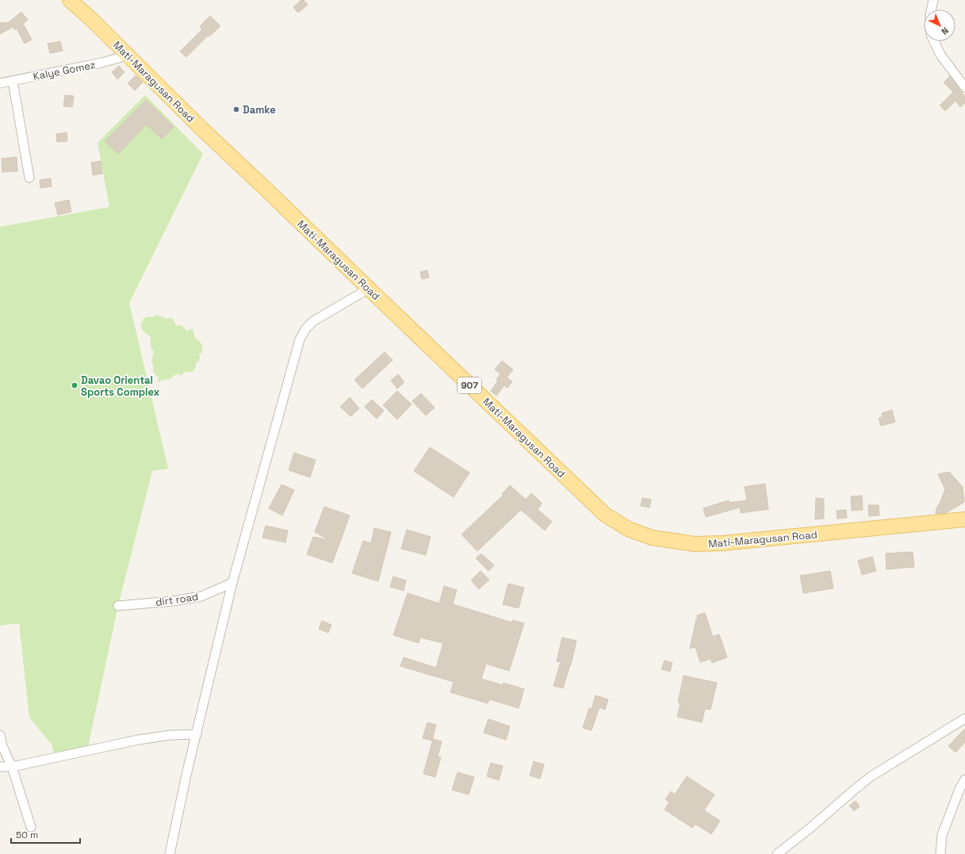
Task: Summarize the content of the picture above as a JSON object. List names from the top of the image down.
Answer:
{
  "streets": {
    "main road": ["Mati-Maragusan Road", "907"],
    "street": ["Kalye Gomez", "dirt road"]
  },
  "crossings": [
    ["Kalye Gomez", "Mati-Maragusan Road"]
  ],
  "places": ["Damke", "Davao Oriental Sports Complex"],
  "scale_bar": "50 m",
  "north": "bottom right"
}
